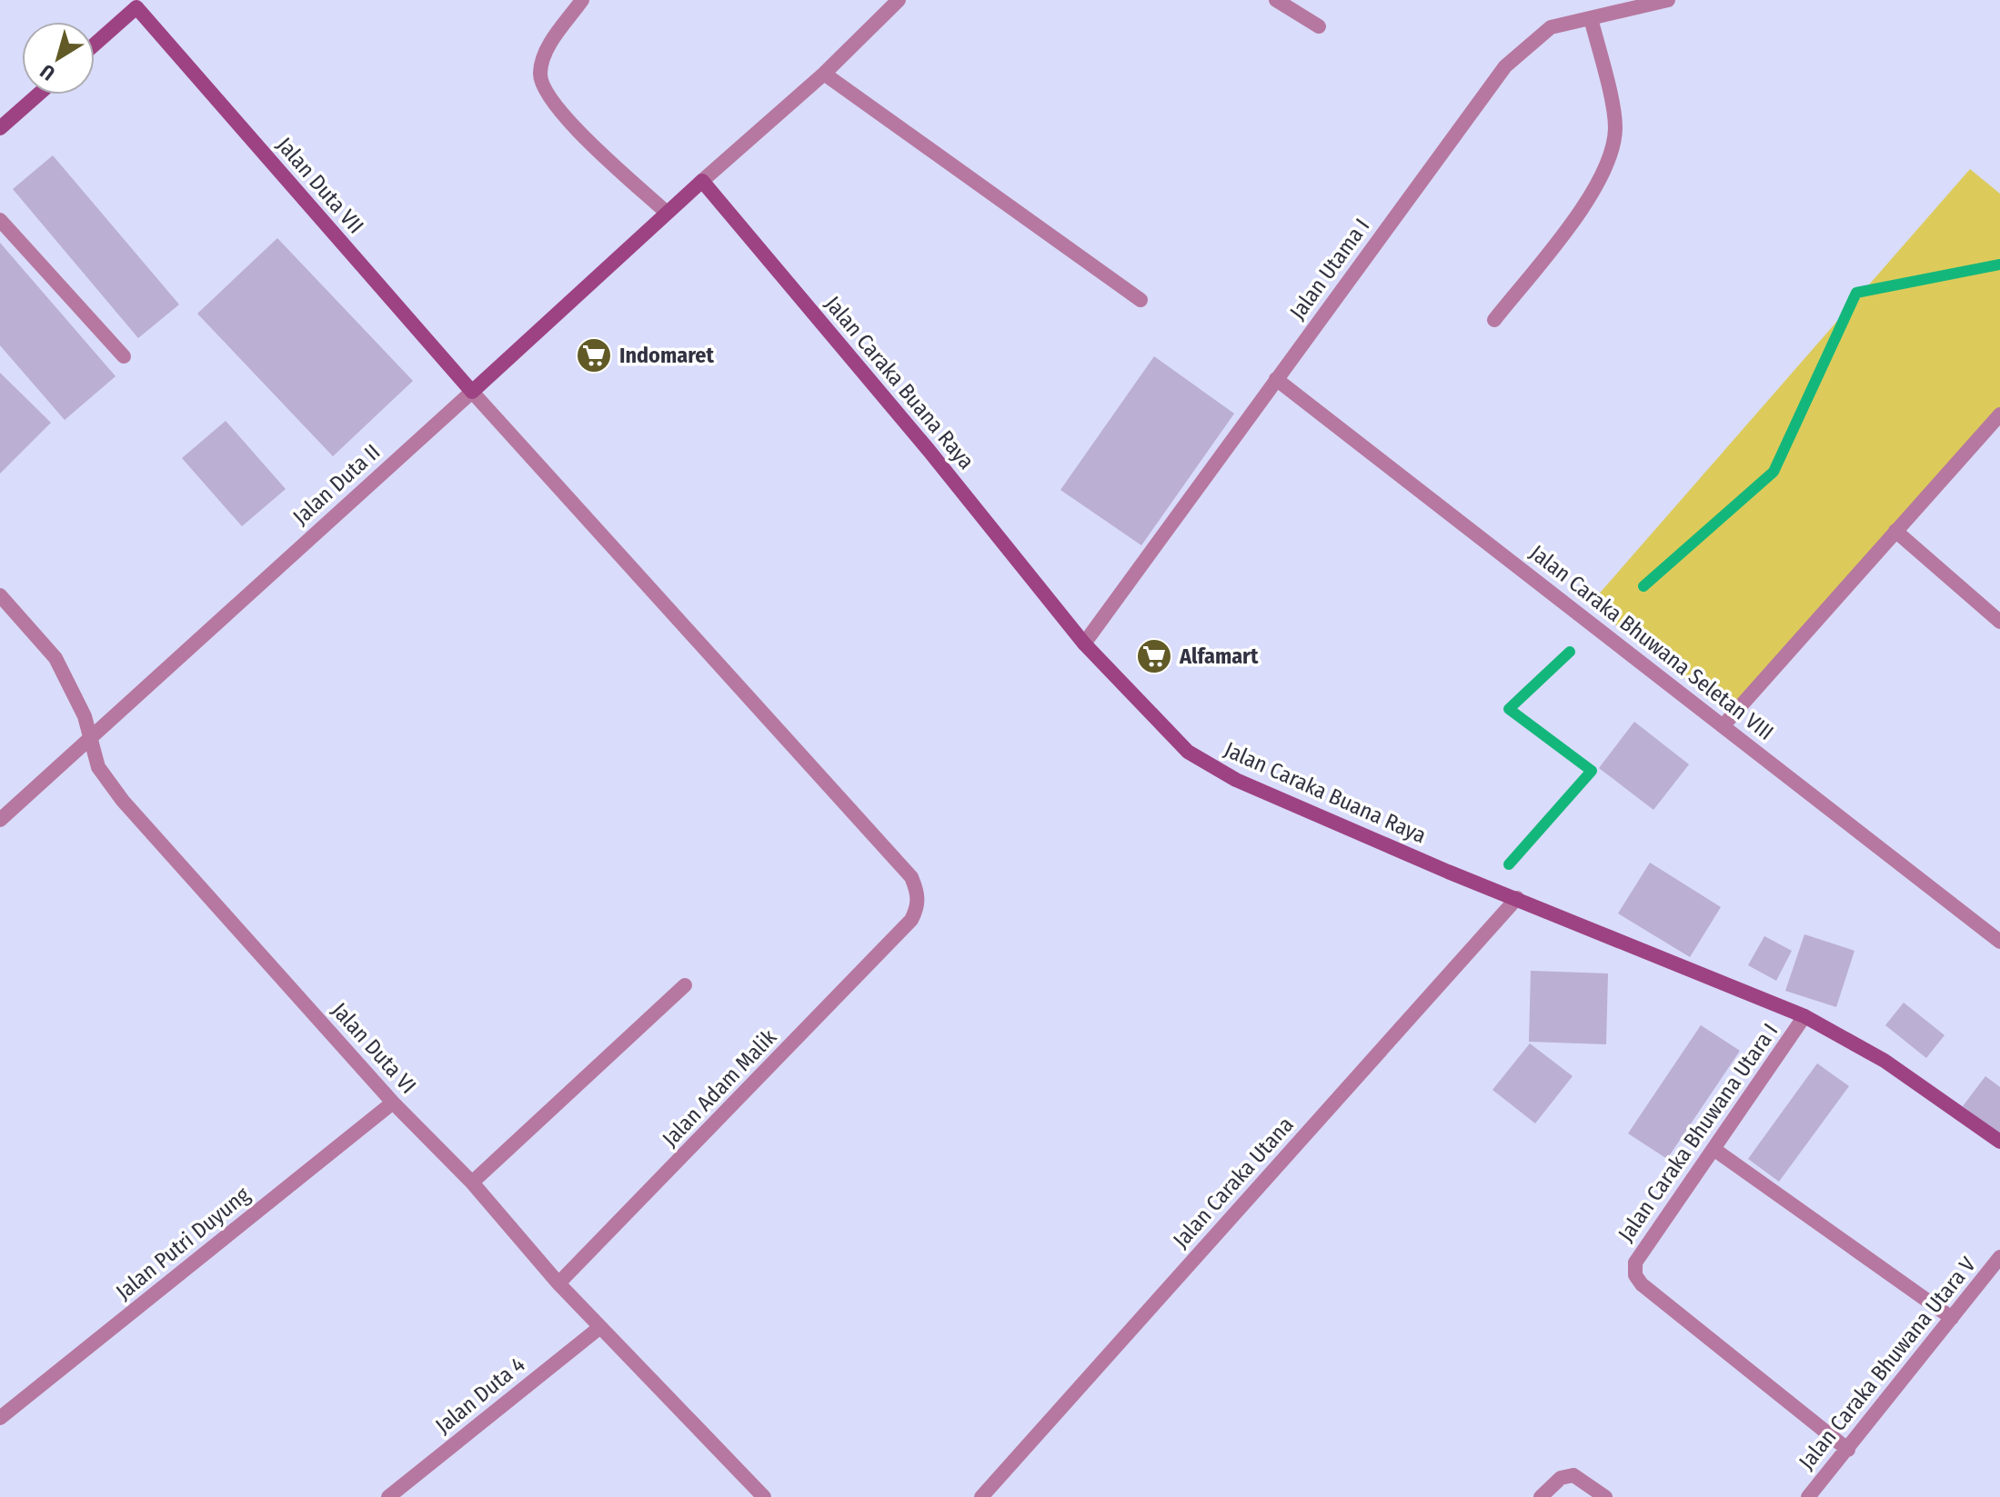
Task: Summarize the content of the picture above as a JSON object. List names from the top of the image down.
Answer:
{
  "streets": {
    "street": [
      "Jalan Duta VII",
      "Jalan Utama I",
      "Jalan Caraka Buana Raya",
      "Jalan Duta II",
      "Jalan Caraka Bhuwana Seletan VIII",
      "Jalan Duta VI",
      "Jalan Adam Malik",
      "Jalan Caraka Bhuwana Utara I",
      "Jalan Caraka Utana",
      "Jalan Putri Duyung",
      "Jalan Caraka Bhuwana Utara V",
      "Jalan Duta 4"
    ]
  },
  "crossings": [
    ["Jalan Duta VII", "Jalan Duta II"],
    ["Jalan Duta VII", "Jalan Adam Malik"],
    ["Jalan Utama I", "Jalan Caraka Buana Raya"],
    ["Jalan Utama I", "Jalan Caraka Bhuwana Seletan VIII"],
    ["Jalan Caraka Buana Raya", "Jalan Duta II"],
    ["Jalan Caraka Buana Raya", "Jalan Caraka Bhuwana Utara I"],
    ["Jalan Caraka Buana Raya", "Jalan Caraka Utana"],
    ["Jalan Duta II", "Jalan Duta VI"],
    ["Jalan Duta II", "Jalan Adam Malik"],
    ["Jalan Duta VI", "Jalan Adam Malik"],
    ["Jalan Duta VI", "Jalan Putri Duyung"],
    ["Jalan Duta VI", "Jalan Duta 4"],
    ["Jalan Caraka Bhuwana Utara I", "Jalan Caraka Bhuwana Utara V"]
  ],
  "places": {
    "supermarket": ["Indomaret", "Alfamart"]
  },
  "north": "bottom left"
}
